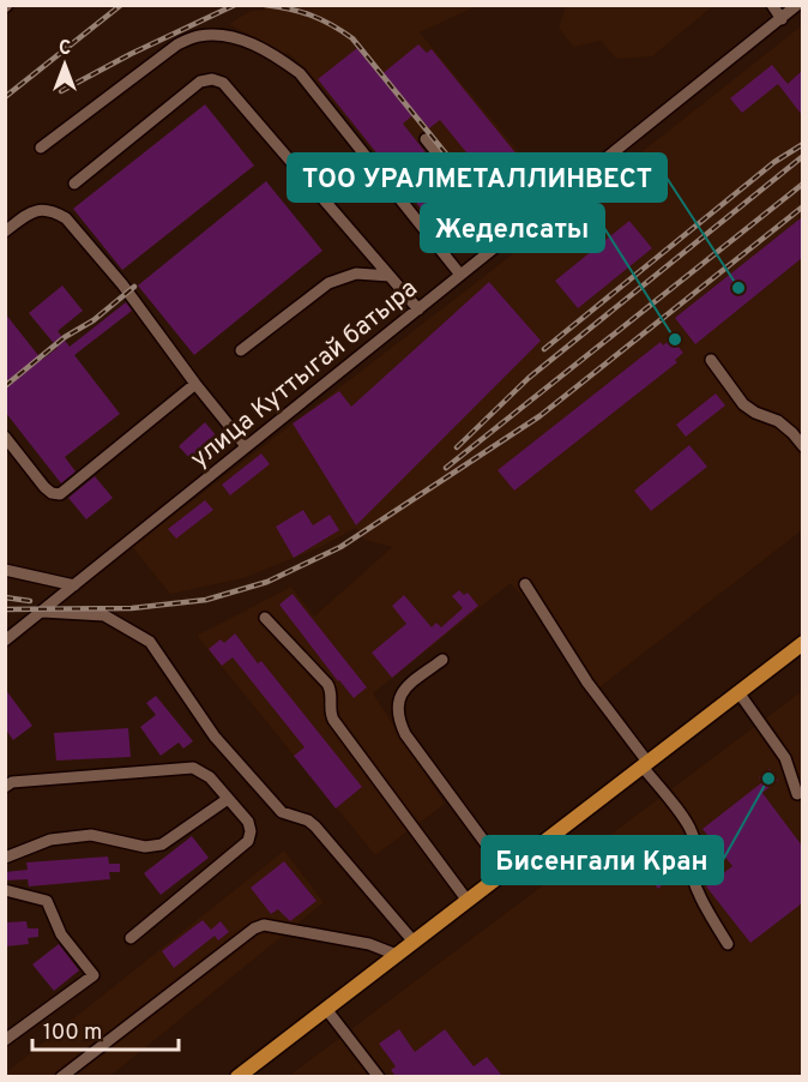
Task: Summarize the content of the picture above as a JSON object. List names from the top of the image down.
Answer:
{
  "streets": {
    "street": ["улица Куттыгай батыра"]
  },
  "places": ["ТОО УРАЛМЕТАЛЛИНВЕСТ", "Жеделсаты", "Бисенгали Кран"],
  "scale_bar": "100 m",
  "north": "top"
}
